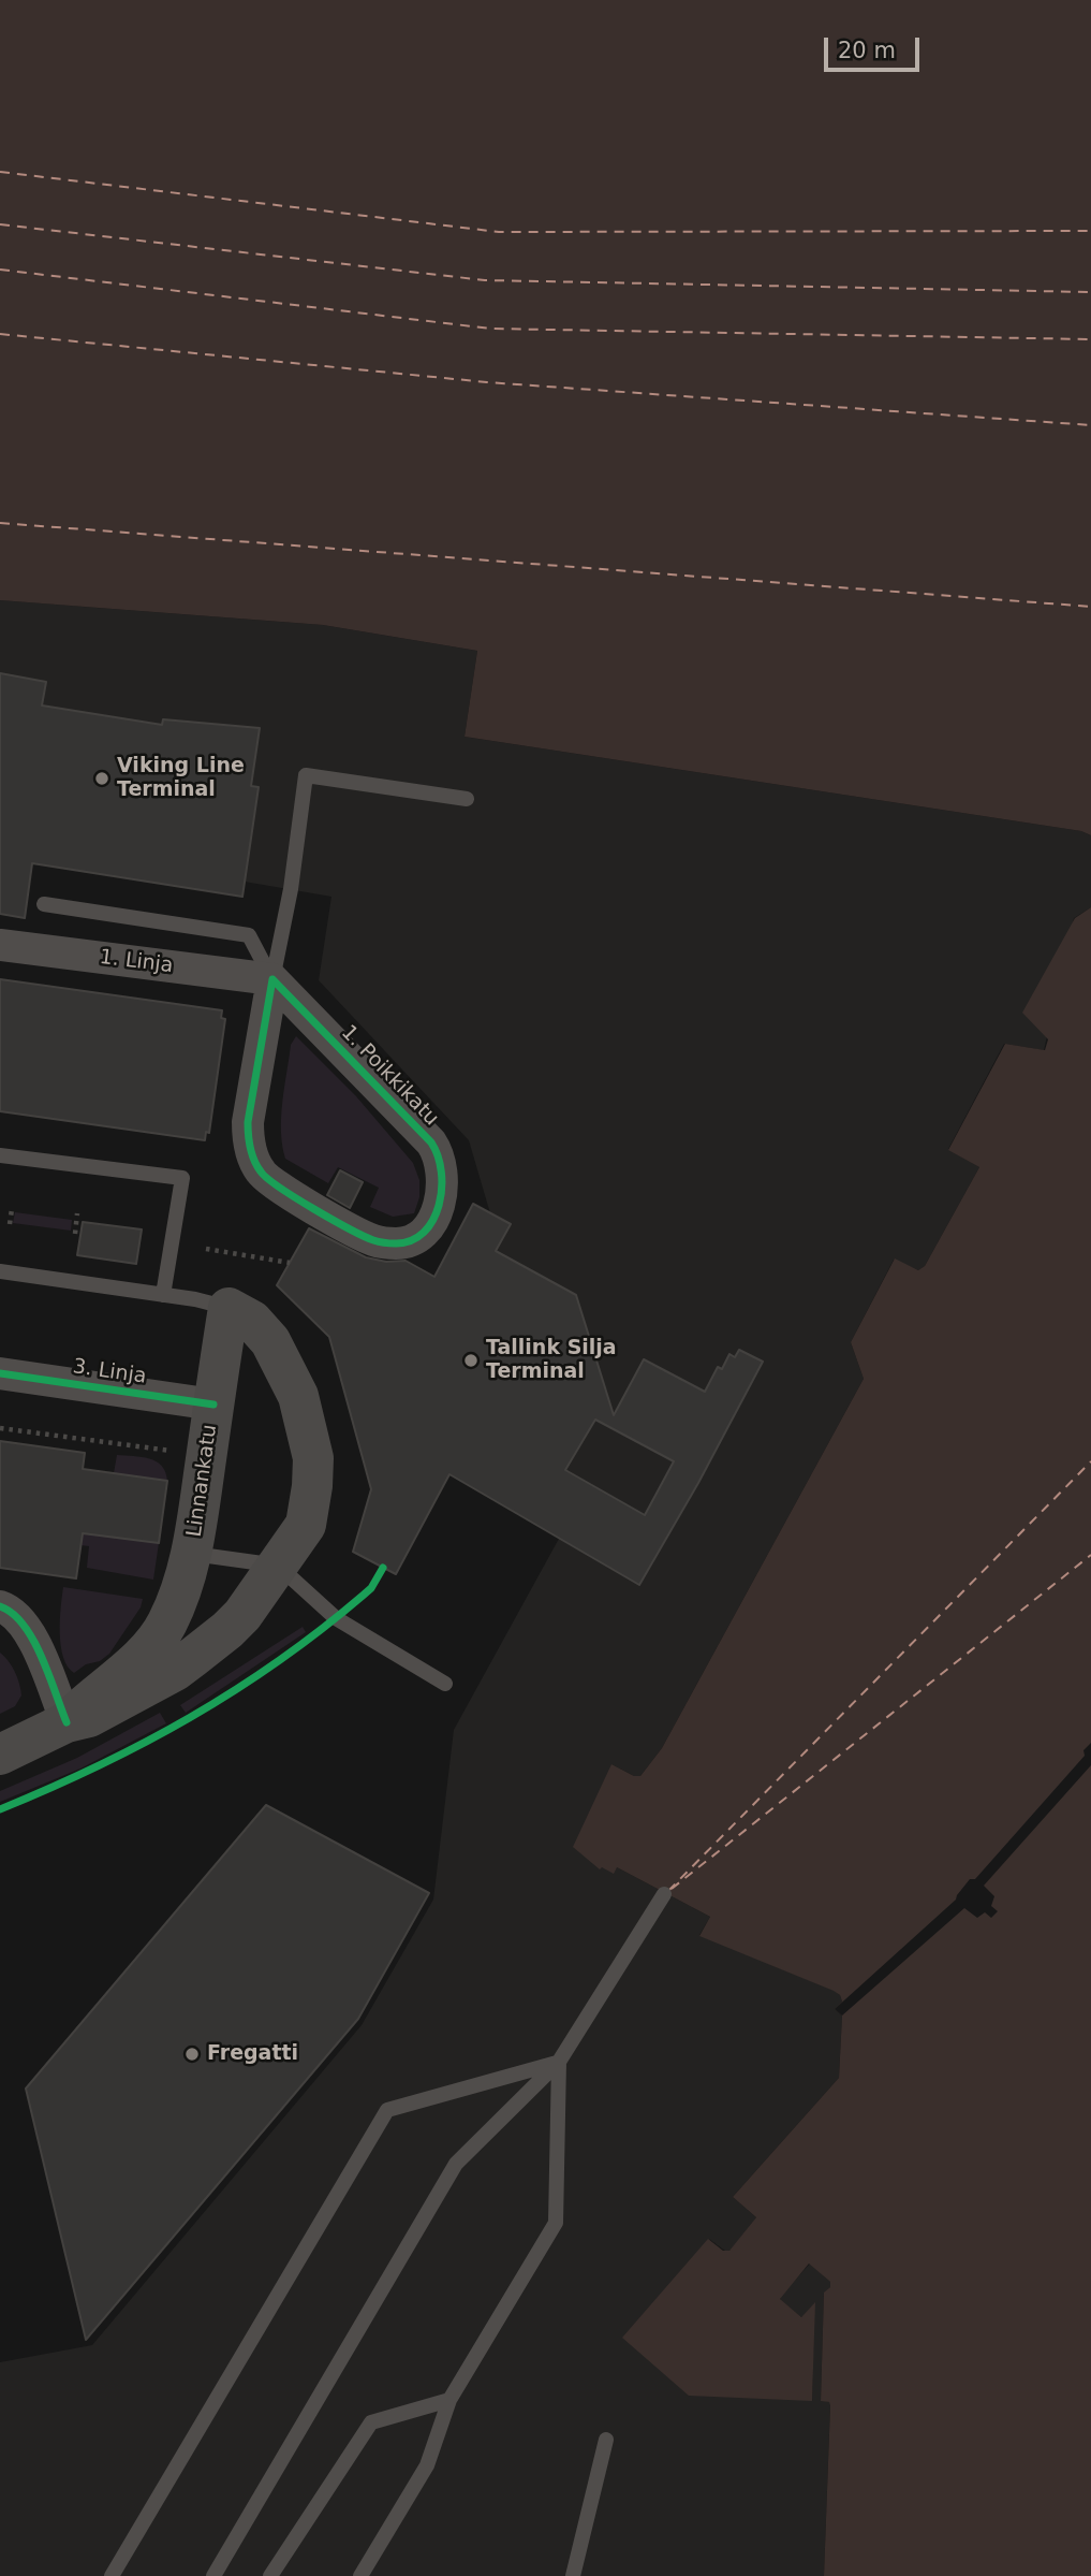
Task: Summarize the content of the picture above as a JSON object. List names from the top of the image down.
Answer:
{
  "streets": {
    "main road": ["Linnankatu"],
    "street": ["1. Linja", "1. Poikkikatu", "3. Linja"]
  },
  "crossings": [
    ["1. Linja", "1. Poikkikatu"],
    ["3. Linja", "Linnankatu"]
  ],
  "places": ["Viking Line Terminal", "Tallink Silja Terminal", "Fregatti"],
  "scale_bar": "20 m"
}
